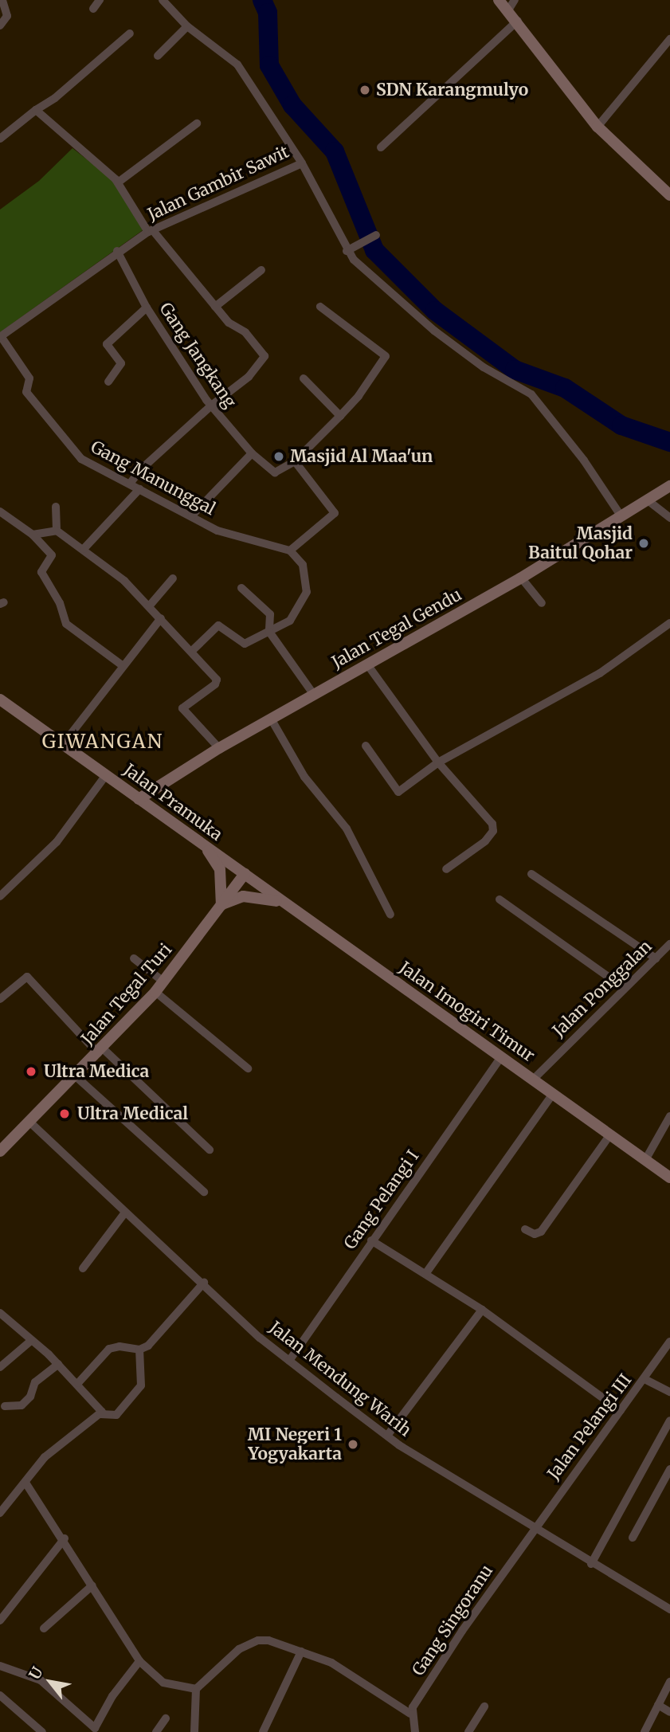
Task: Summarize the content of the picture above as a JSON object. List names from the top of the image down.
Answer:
{
  "streets": {
    "main road": [
      "Jalan Tegal Gendu",
      "Jalan Pramuka",
      "Jalan Tegal Turi",
      "Jalan Imogiri Timur"
    ],
    "street": [
      "Jalan Gambir Sawit",
      "Gang Jangkang",
      "Gang Manunggal",
      "Jalan Ponggalan",
      "Gang Pelangi I",
      "Jalan Mendung Warih",
      "Jalan Pelangi III",
      "Gang Singoranu"
    ]
  },
  "crossings": [
    ["Jalan Gambir Sawit", "Gang Jangkang"],
    ["Jalan Gambir Sawit", "Gang Manunggal"],
    ["Jalan Tegal Gendu", "Jalan Pramuka"],
    ["Jalan Pramuka", "Jalan Tegal Turi"],
    ["Jalan Pramuka", "Jalan Imogiri Timur"],
    ["Jalan Ponggalan", "Jalan Imogiri Timur"],
    ["Jalan Tegal Turi", "Jalan Imogiri Timur"],
    ["Jalan Tegal Turi", "Jalan Mendung Warih"],
    ["Jalan Imogiri Timur", "Gang Pelangi I"],
    ["Gang Pelangi I", "Jalan Mendung Warih"],
    ["Jalan Mendung Warih", "Jalan Pelangi III"],
    ["Jalan Mendung Warih", "Gang Singoranu"],
    ["Jalan Pelangi III", "Gang Singoranu"]
  ],
  "districts": ["GIWANGAN"],
  "places": [
    "SDN Karangmulyo",
    "Masjid Al Maa'un",
    "Masjid Baitul Qohar",
    "Ultra Medica",
    "Ultra Medical",
    "MI Negeri 1 Yogyakarta"
  ],
  "north": "top left"
}
